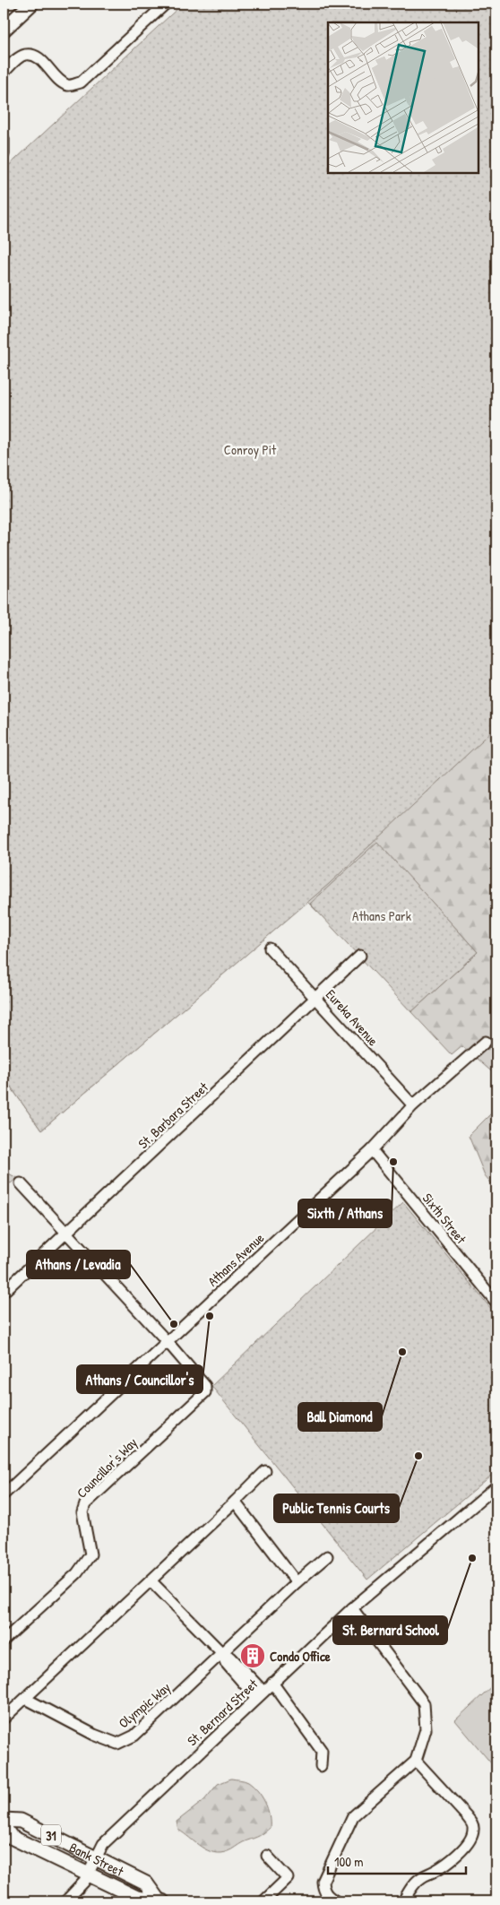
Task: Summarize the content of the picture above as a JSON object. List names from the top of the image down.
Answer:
{
  "streets": {
    "main road": ["31", "Bank Street"],
    "street": [
      "Eureka Avenue",
      "St. Barbara Street",
      "Sixth Street",
      "Athans Avenue",
      "Councillor's Way",
      "Olympic Way",
      "St. Bernard Street"
    ]
  },
  "crossings": [
    ["Eureka Avenue", "St. Barbara Street"],
    ["Eureka Avenue", "Athans Avenue"],
    ["St. Barbara Street", "Councillor's Way"],
    ["Sixth Street", "Athans Avenue"],
    ["Athans Avenue", "Councillor's Way"],
    ["St. Bernard Street", "Bank Street"]
  ],
  "parks": ["Conroy Pit", "Athans Park"],
  "places": {
    "other": [
      "Sixth / Athans",
      "Athans / Councillor's",
      "Athans / Levadia",
      "Ball Diamond",
      "Public Tennis Courts",
      "St. Bernard School"
    ],
    "building": ["Condo Office"]
  },
  "scale_bar": "100 m"
}
